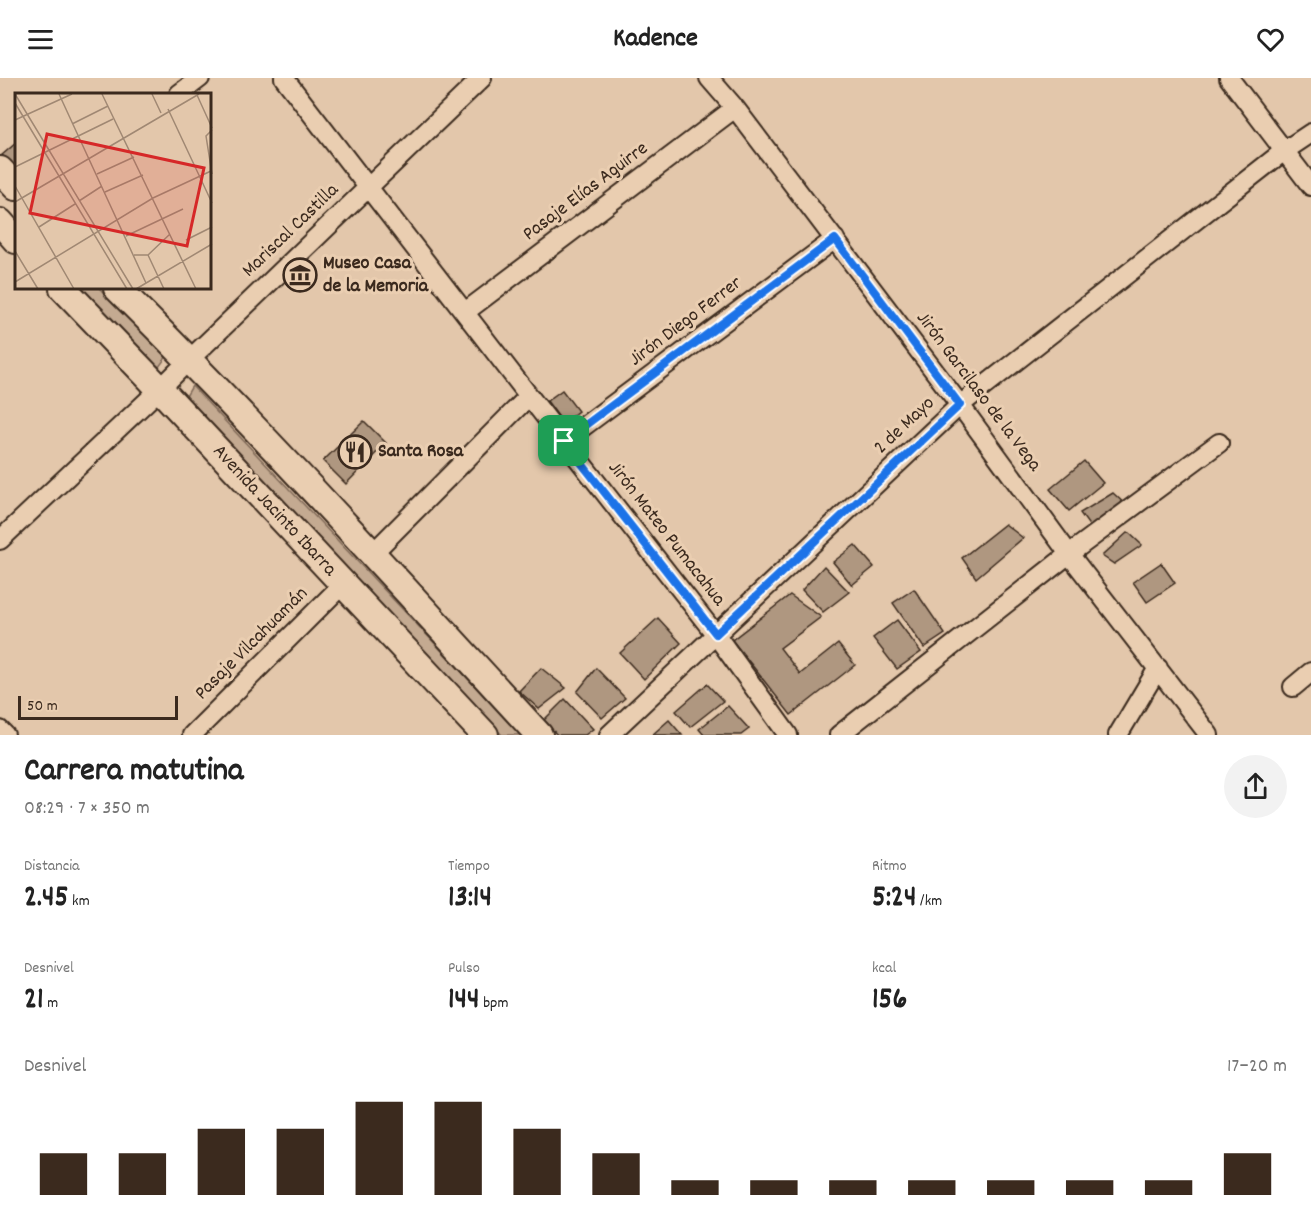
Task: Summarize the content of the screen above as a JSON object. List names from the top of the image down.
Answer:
{
  "streets": {
    "street": [
      "Pasaje Elías Aguirre",
      "Mariscal Castilla",
      "Jirón Diego Ferrer",
      "Jirón Garcilaso de la Vega",
      "2 de Mayo",
      "Avenida Jacinto Ibarra",
      "Jirón Mateo Pumacahua",
      "Pasaje Vilcahuamán"
    ]
  },
  "crossings": [
    ["Pasaje Elías Aguirre", "Jirón Garcilaso de la Vega"],
    ["Pasaje Elías Aguirre", "Jirón Mateo Pumacahua"],
    ["Mariscal Castilla", "Avenida Jacinto Ibarra"],
    ["Mariscal Castilla", "Jirón Mateo Pumacahua"],
    ["Jirón Diego Ferrer", "Jirón Garcilaso de la Vega"],
    ["Jirón Diego Ferrer", "Jirón Mateo Pumacahua"],
    ["Jirón Garcilaso de la Vega", "2 de Mayo"],
    ["2 de Mayo", "Jirón Mateo Pumacahua"],
    ["Avenida Jacinto Ibarra", "Pasaje Vilcahuamán"]
  ],
  "places": {
    "museum": ["Museo Casa de la Memoria"],
    "restaurant": ["Santa Rosa"]
  },
  "scale_bar": "50 m",
  "page": {
    "header": "Kadence",
    "scale": "50 m",
    "heading": ["Carrera matutina", "08:29 · 7 × 350 m"],
    "stats": [
      ["Distancia", "2.45 km"],
      ["Tiempo", "13:14"],
      ["Ritmo", "5:24 /km"],
      ["Desnivel", "21 m"],
      ["Pulso", "144 bpm"],
      ["kcal", "156"]
    ],
    "chart": ["Desnivel", "17–20 m"]
  }
}
